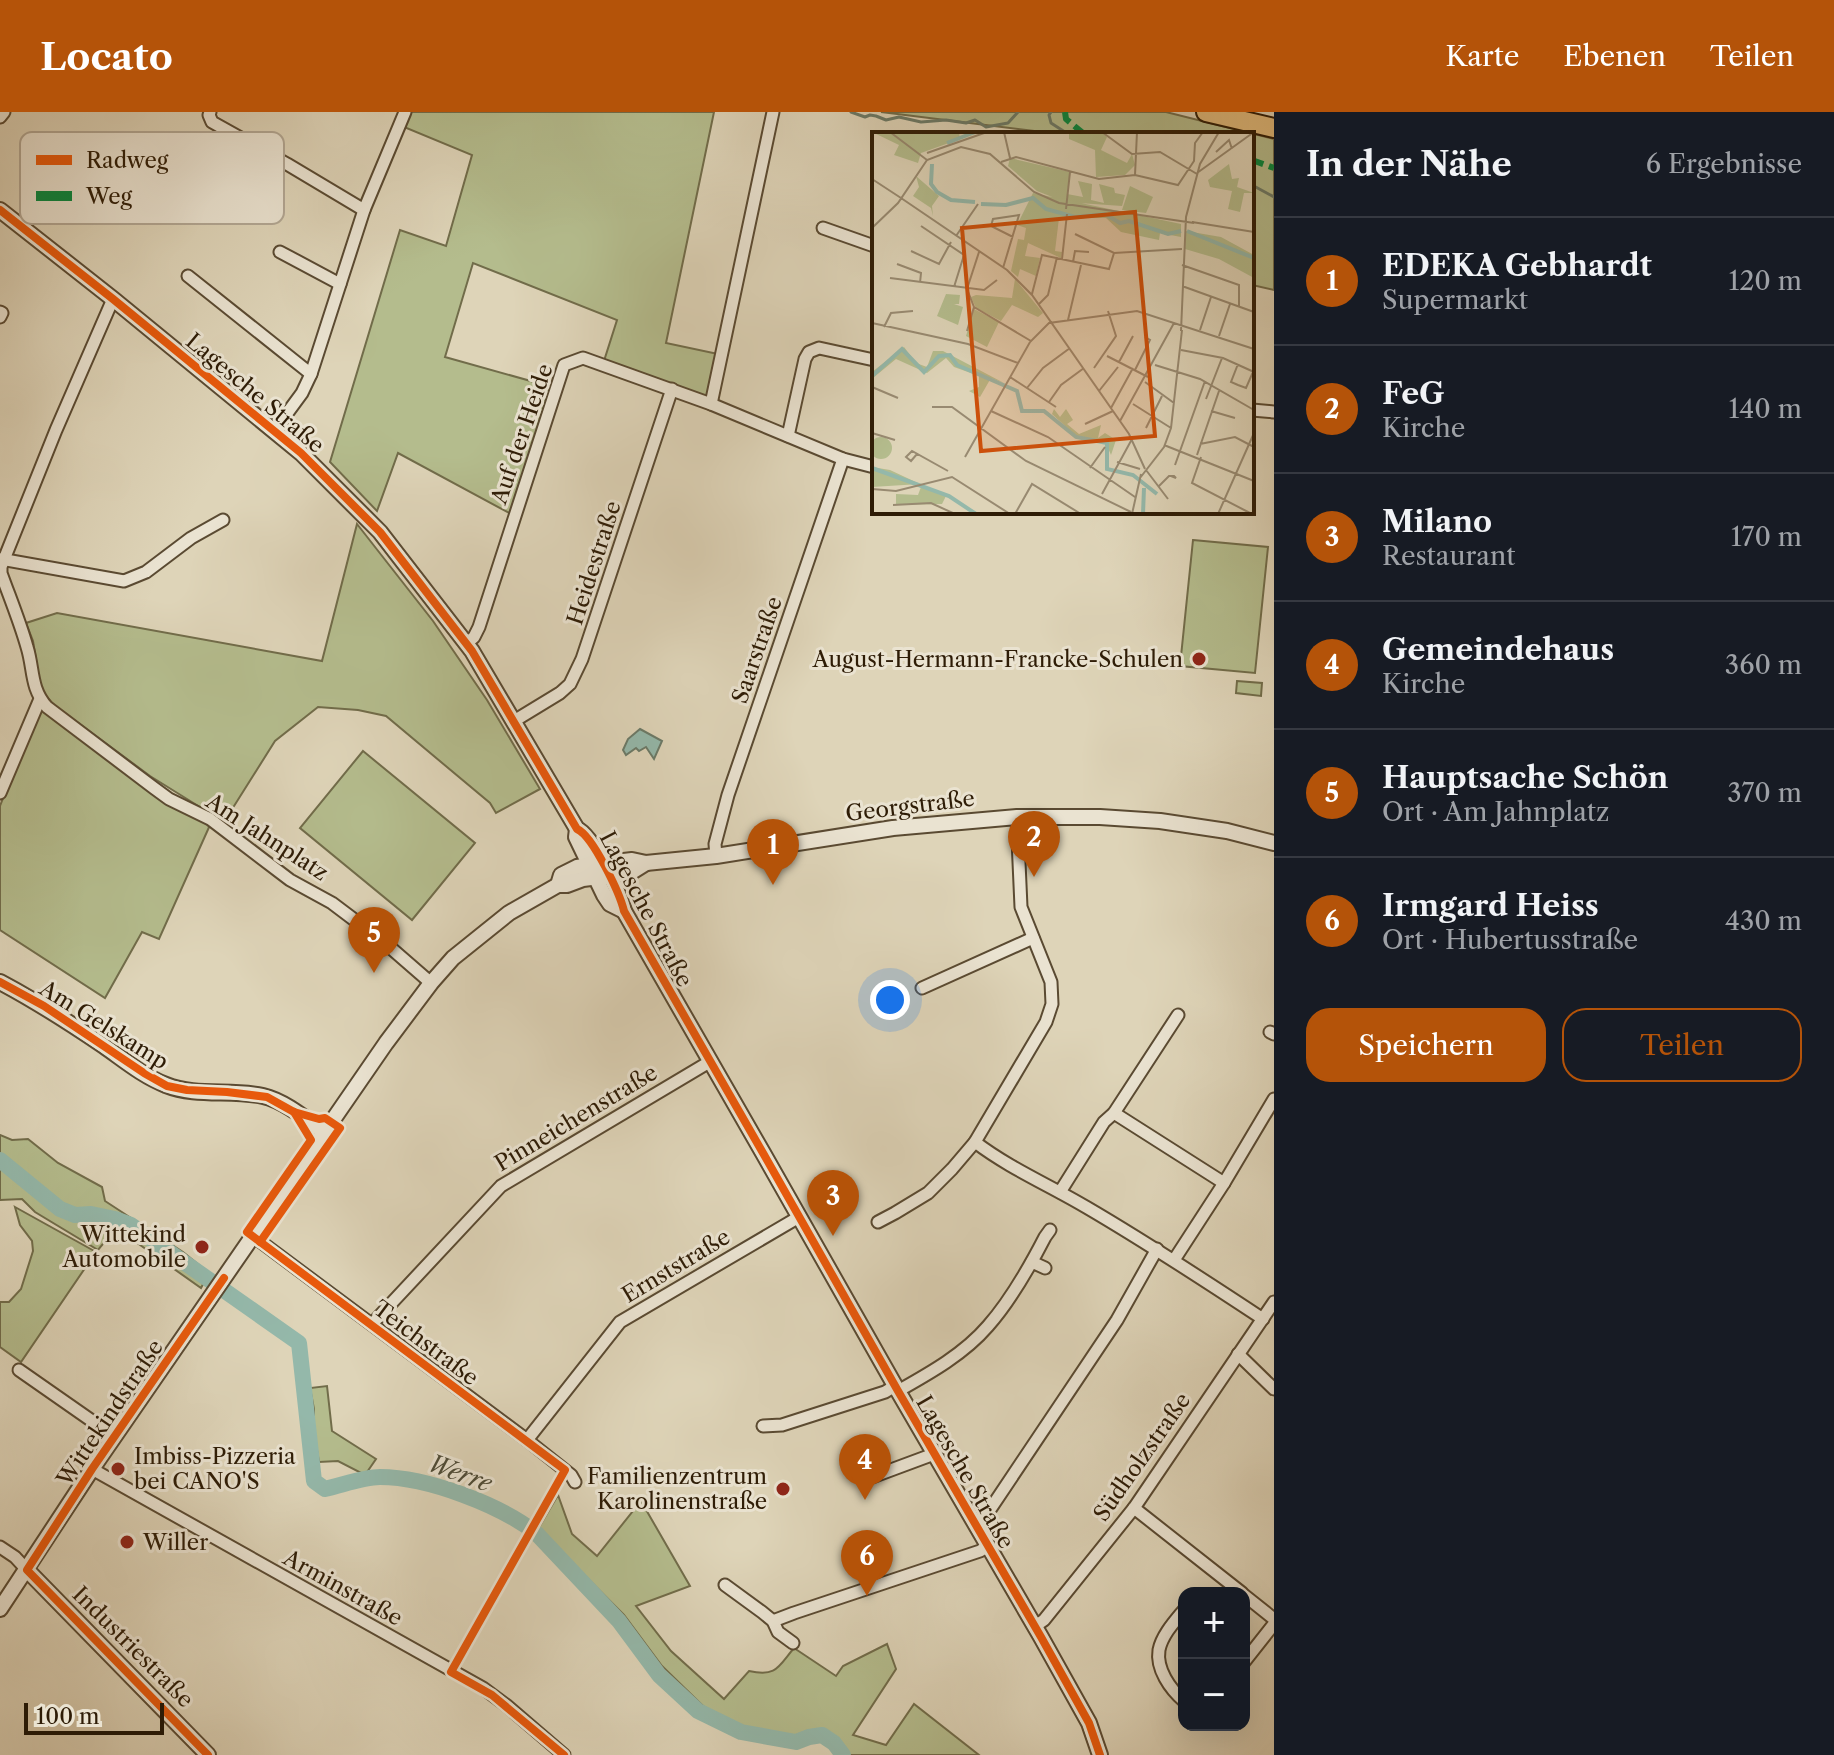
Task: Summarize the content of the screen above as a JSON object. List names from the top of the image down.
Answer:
{
  "streets": {
    "street": [
      "Lagesche Straße",
      "Auf der Heide",
      "Heidestraße",
      "Saarstraße",
      "Georgstraße",
      "Am Jahnplatz",
      "Am Gelskamp",
      "Pinneichenstraße",
      "Ernststraße",
      "Teichstraße",
      "Wittekindstraße",
      "Südholzstraße",
      "Arminstraße",
      "Industriestraße"
    ]
  },
  "crossings": [
    ["Lagesche Straße", "Auf der Heide"],
    ["Lagesche Straße", "Heidestraße"],
    ["Lagesche Straße", "Georgstraße"],
    ["Lagesche Straße", "Pinneichenstraße"],
    ["Lagesche Straße", "Ernststraße"],
    ["Lagesche Straße", "Wittekindstraße"],
    ["Lagesche Straße", "Südholzstraße"],
    ["Auf der Heide", "Heidestraße"],
    ["Auf der Heide", "Saarstraße"],
    ["Saarstraße", "Georgstraße"],
    ["Georgstraße", "Wittekindstraße"],
    ["Am Jahnplatz", "Wittekindstraße"],
    ["Am Gelskamp", "Wittekindstraße"],
    ["Pinneichenstraße", "Teichstraße"],
    ["Ernststraße", "Teichstraße"],
    ["Teichstraße", "Wittekindstraße"],
    ["Wittekindstraße", "Arminstraße"],
    ["Wittekindstraße", "Industriestraße"]
  ],
  "water": ["Werre"],
  "places": [
    "August-Hermann-Francke-Schulen",
    "Wittekind Automobile",
    "Imbiss-Pizzeria bei CANO'S",
    "Familienzentrum Karolinenstraße",
    "Willer"
  ],
  "legend": ["Radweg", "Weg"],
  "scale_bar": "100 m",
  "page": {
    "header": "Locato",
    "nav": ["Karte", "Ebenen", "Teilen"],
    "heading": ["In der Nähe", "6 Ergebnisse"],
    "list": [
      {
        "mark": "1",
        "name": "EDEKA Gebhardt",
        "note": "Supermarkt",
        "value": "120 m"
      },
      {
        "mark": "2",
        "name": "FeG",
        "note": "Kirche",
        "value": "140 m"
      },
      {
        "mark": "3",
        "name": "Milano",
        "note": "Restaurant",
        "value": "170 m"
      },
      {
        "mark": "4",
        "name": "Gemeindehaus",
        "note": "Kirche",
        "value": "360 m"
      },
      {
        "mark": "5",
        "name": "Hauptsache Schön",
        "note": "Ort · Am Jahnplatz",
        "value": "370 m"
      },
      {
        "mark": "6",
        "name": "Irmgard Heiss",
        "note": "Ort · Hubertusstraße",
        "value": "430 m"
      }
    ],
    "pins": [
      "2",
      "1",
      "5",
      "3",
      "4",
      "6"
    ],
    "buttons": ["Speichern", "Teilen"],
    "map_buttons": ["+", "−"],
    "scale": "100 m"
  }
}
